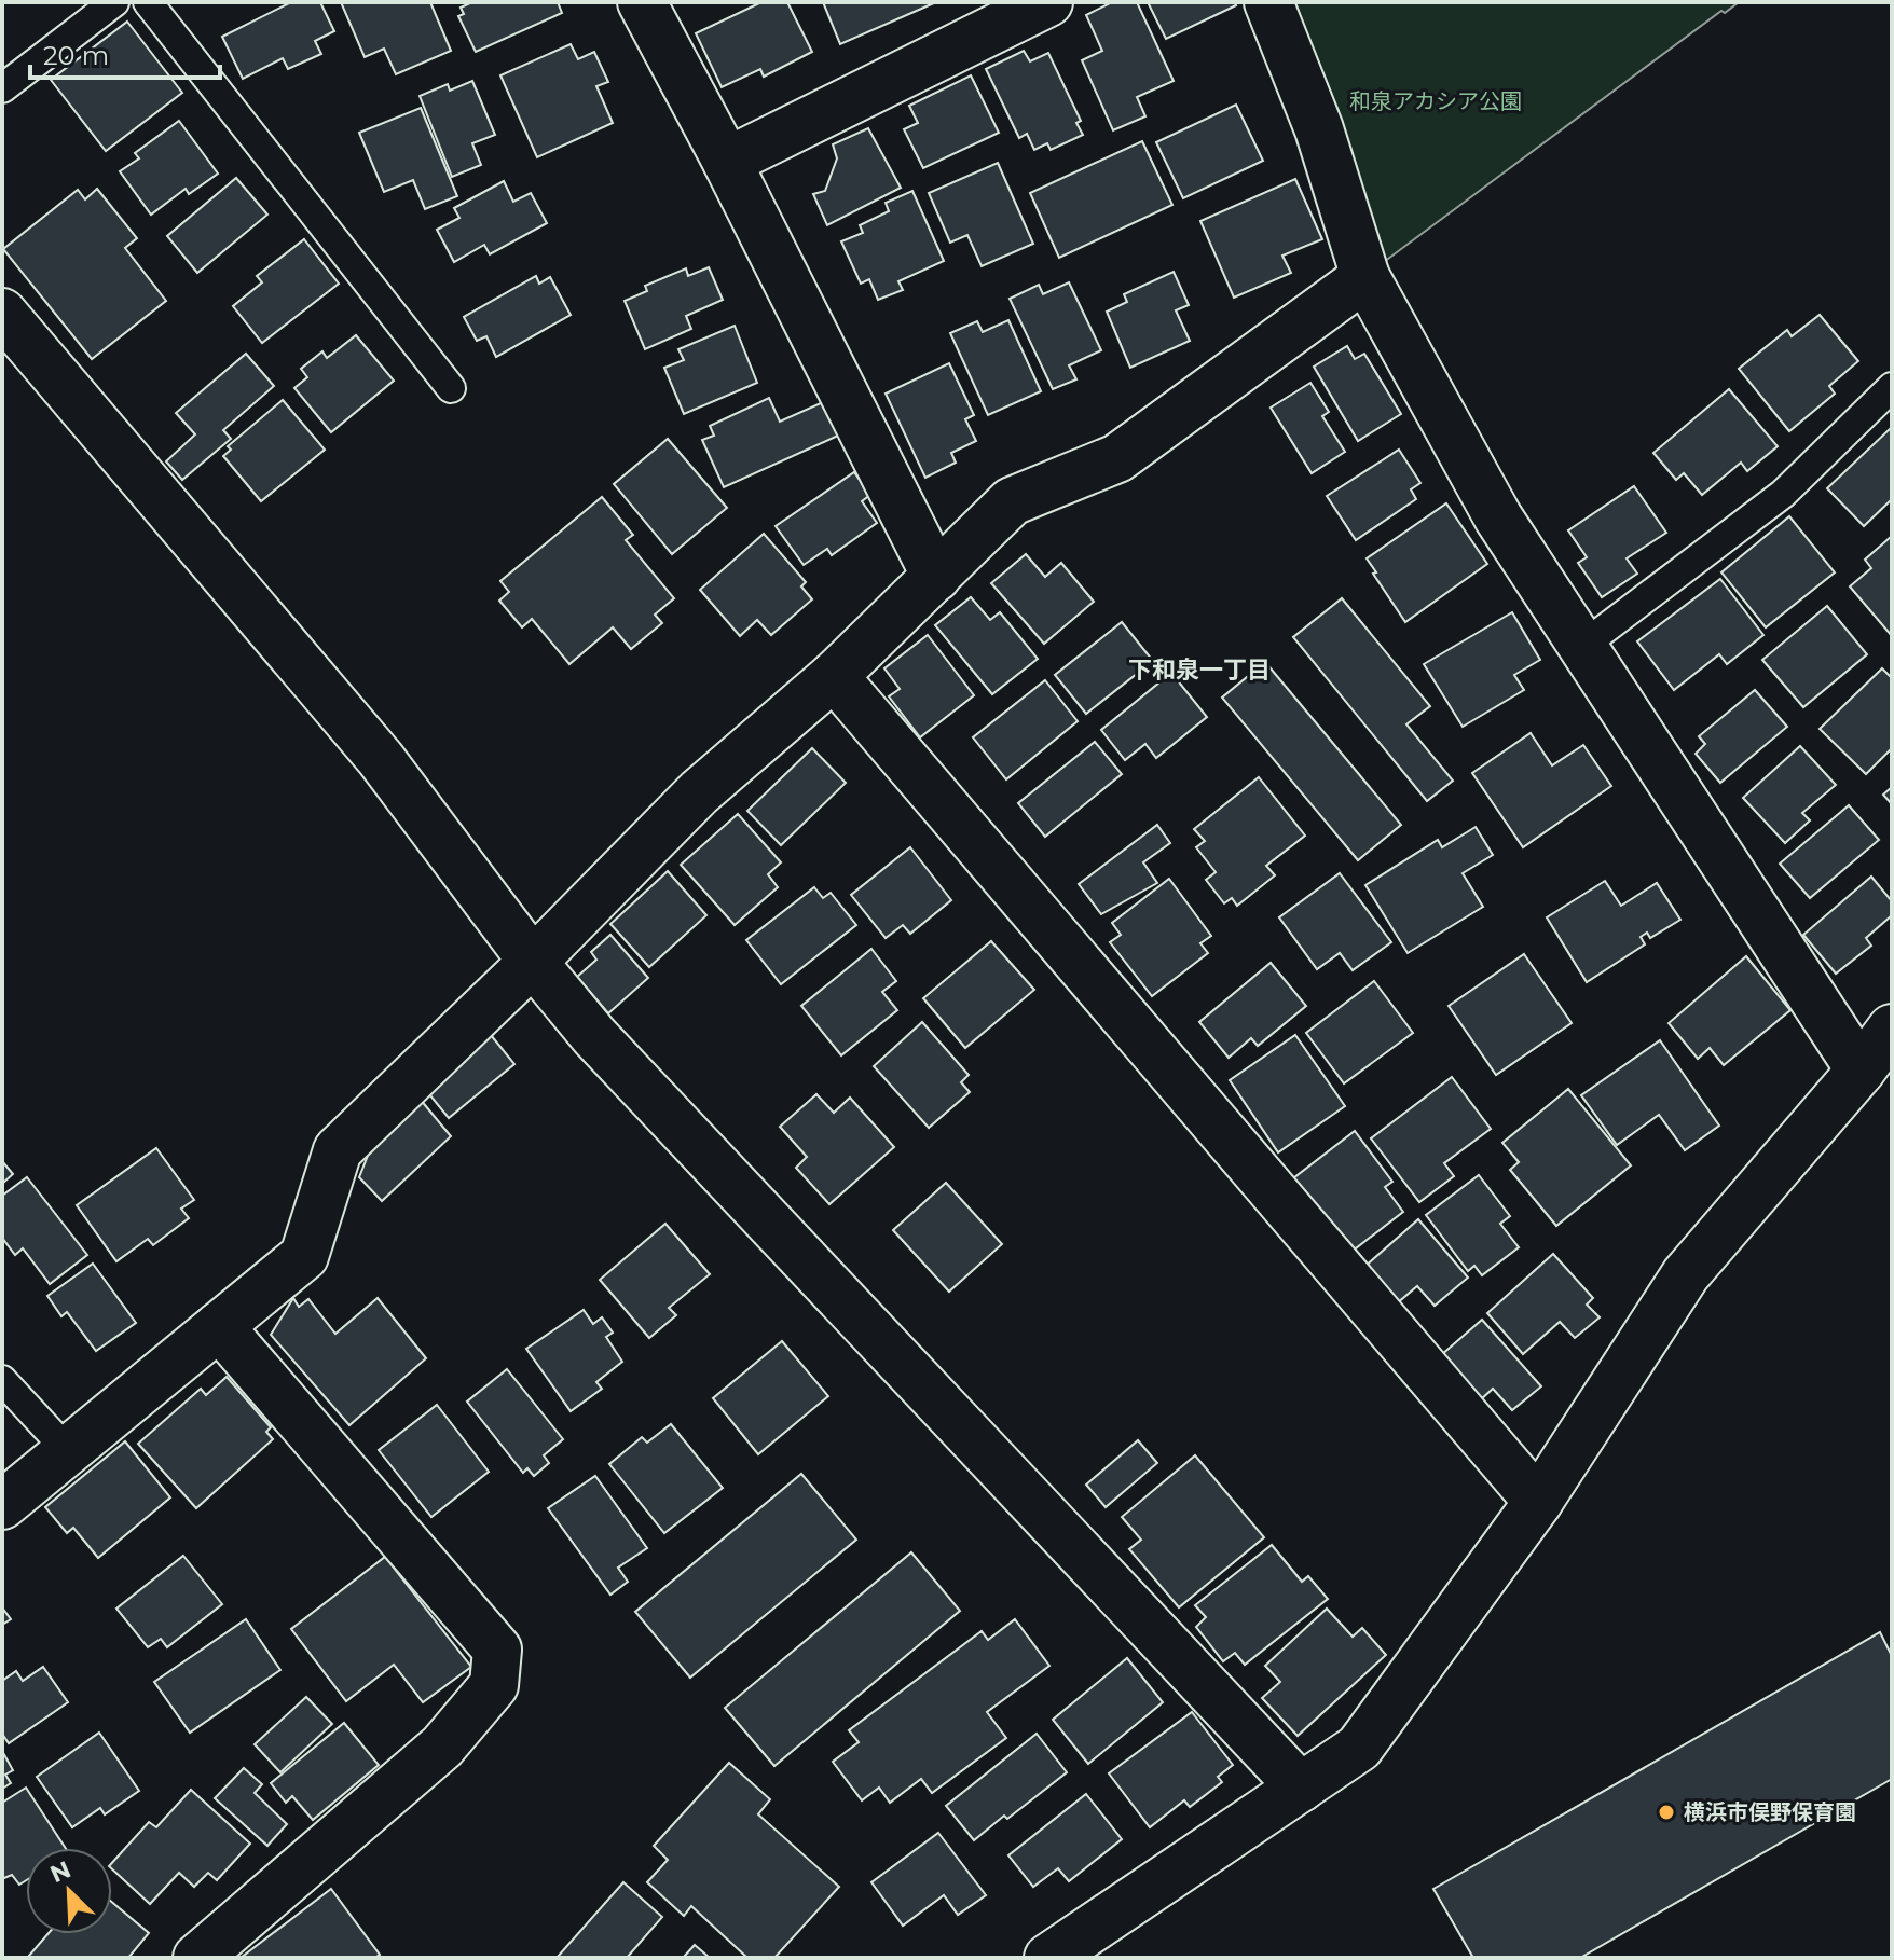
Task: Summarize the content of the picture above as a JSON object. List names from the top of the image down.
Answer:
{
  "districts": ["下和泉一丁目"],
  "parks": ["和泉アカシア公園"],
  "places": ["横浜市俣野保育園"],
  "scale_bar": "20 m",
  "north": "top left"
}
